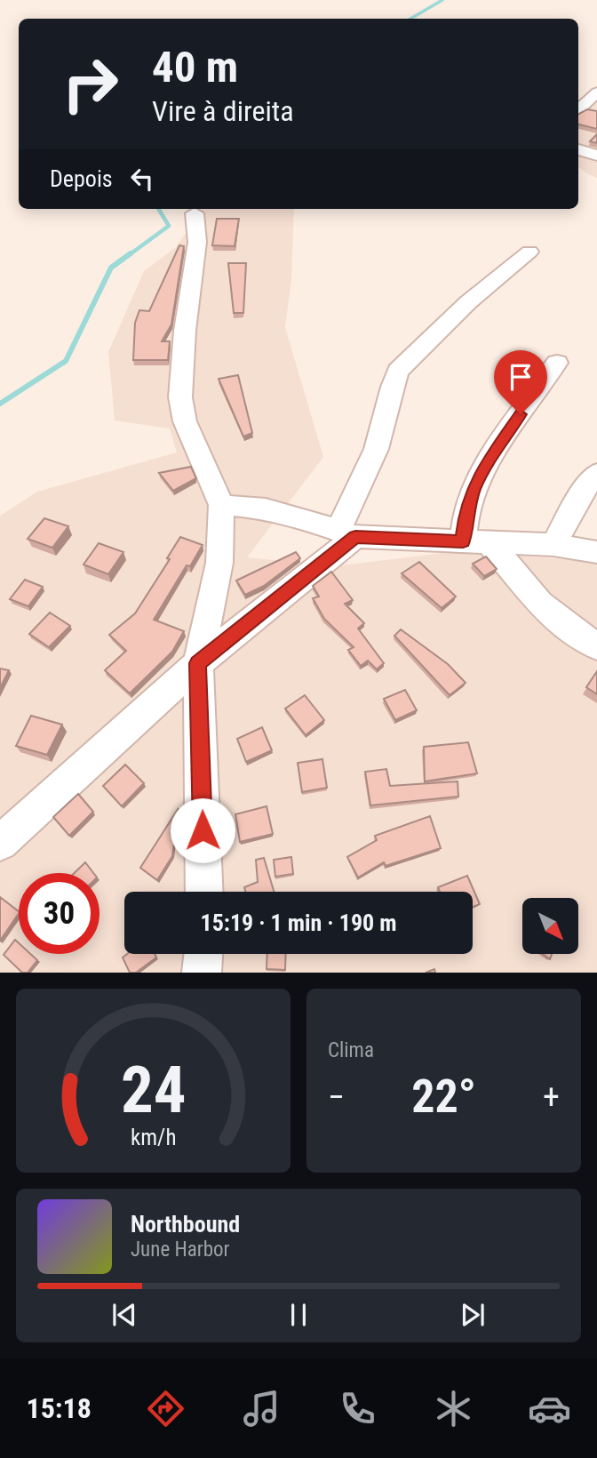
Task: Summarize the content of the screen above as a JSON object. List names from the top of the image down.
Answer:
{
  "north": "bottom right",
  "page": {
    "turn": ["40 m", "Vire à direita"],
    "then": "Depois",
    "limit": "30",
    "trip": "15:19 · 1 min · 190 m",
    "tile": "Clima",
    "heat": ["−", "22°", "+"],
    "song": ["Northbound", "June Harbor"],
    "tabs": "15:18",
    "gauge": ["24", "km/h"]
  }
}
